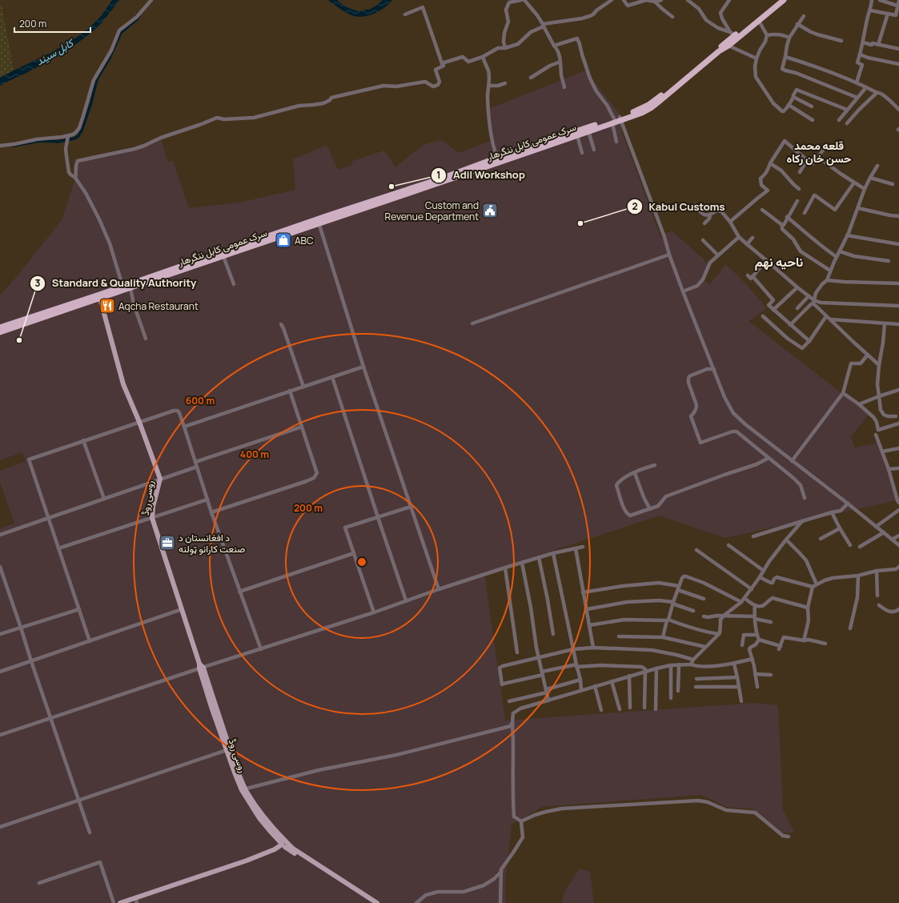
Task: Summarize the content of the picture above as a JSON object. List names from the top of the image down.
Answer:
{
  "streets": {
    "highway": ["سرک عمومی کابل ننگرهار"],
    "main road": ["روسی روڈ"]
  },
  "crossings": [
    ["سرک عمومی کابل ننگرهار", "روسی روڈ"]
  ],
  "districts": ["قلعه محمد حسن خان رکاه", "ناحیه نهم"],
  "water": ["کابل سيند"],
  "places": {
    "other": ["Adil Workshop", "Kabul Customs", "Standard & Quality Authority"],
    "public building": ["Custom and Revenue Department"],
    "shop": ["ABC"],
    "restaurant": ["Aqcha Restaurant"],
    "office": ["د افغانستان د صنعت کارانو ټولنه"]
  },
  "scale_bar": "200 m",
  "rings": ["600 m", "400 m", "200 m"]
}
